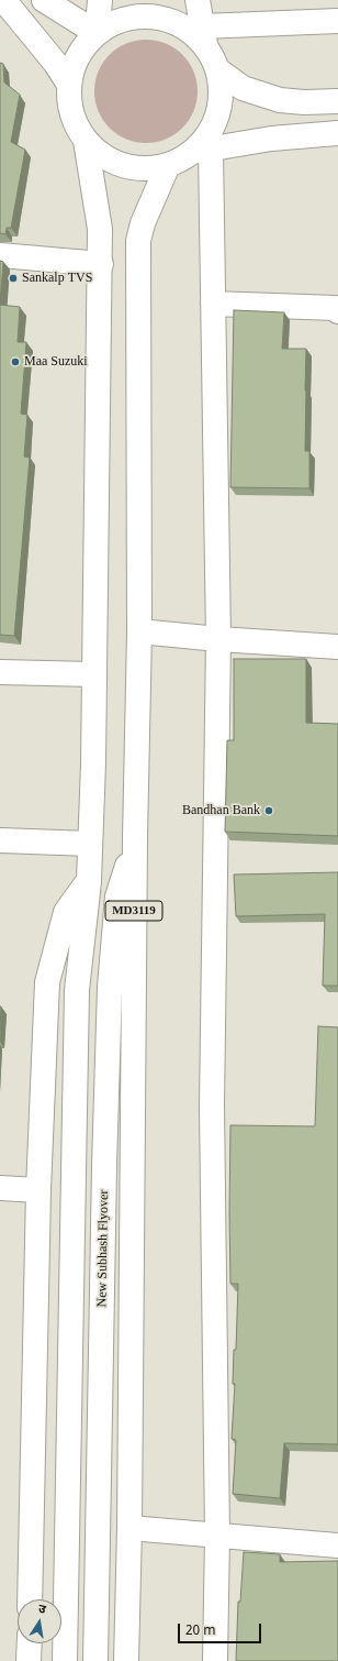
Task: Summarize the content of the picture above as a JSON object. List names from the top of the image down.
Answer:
{
  "streets": {
    "main road": ["MD3119", "New Subhash Flyover"]
  },
  "crossings": [
    ["MD3119", "New Subhash Flyover"]
  ],
  "places": ["Sankalp TVS", "Maa Suzuki", "Bandhan Bank"],
  "scale_bar": "20 m",
  "north": "top"
}
